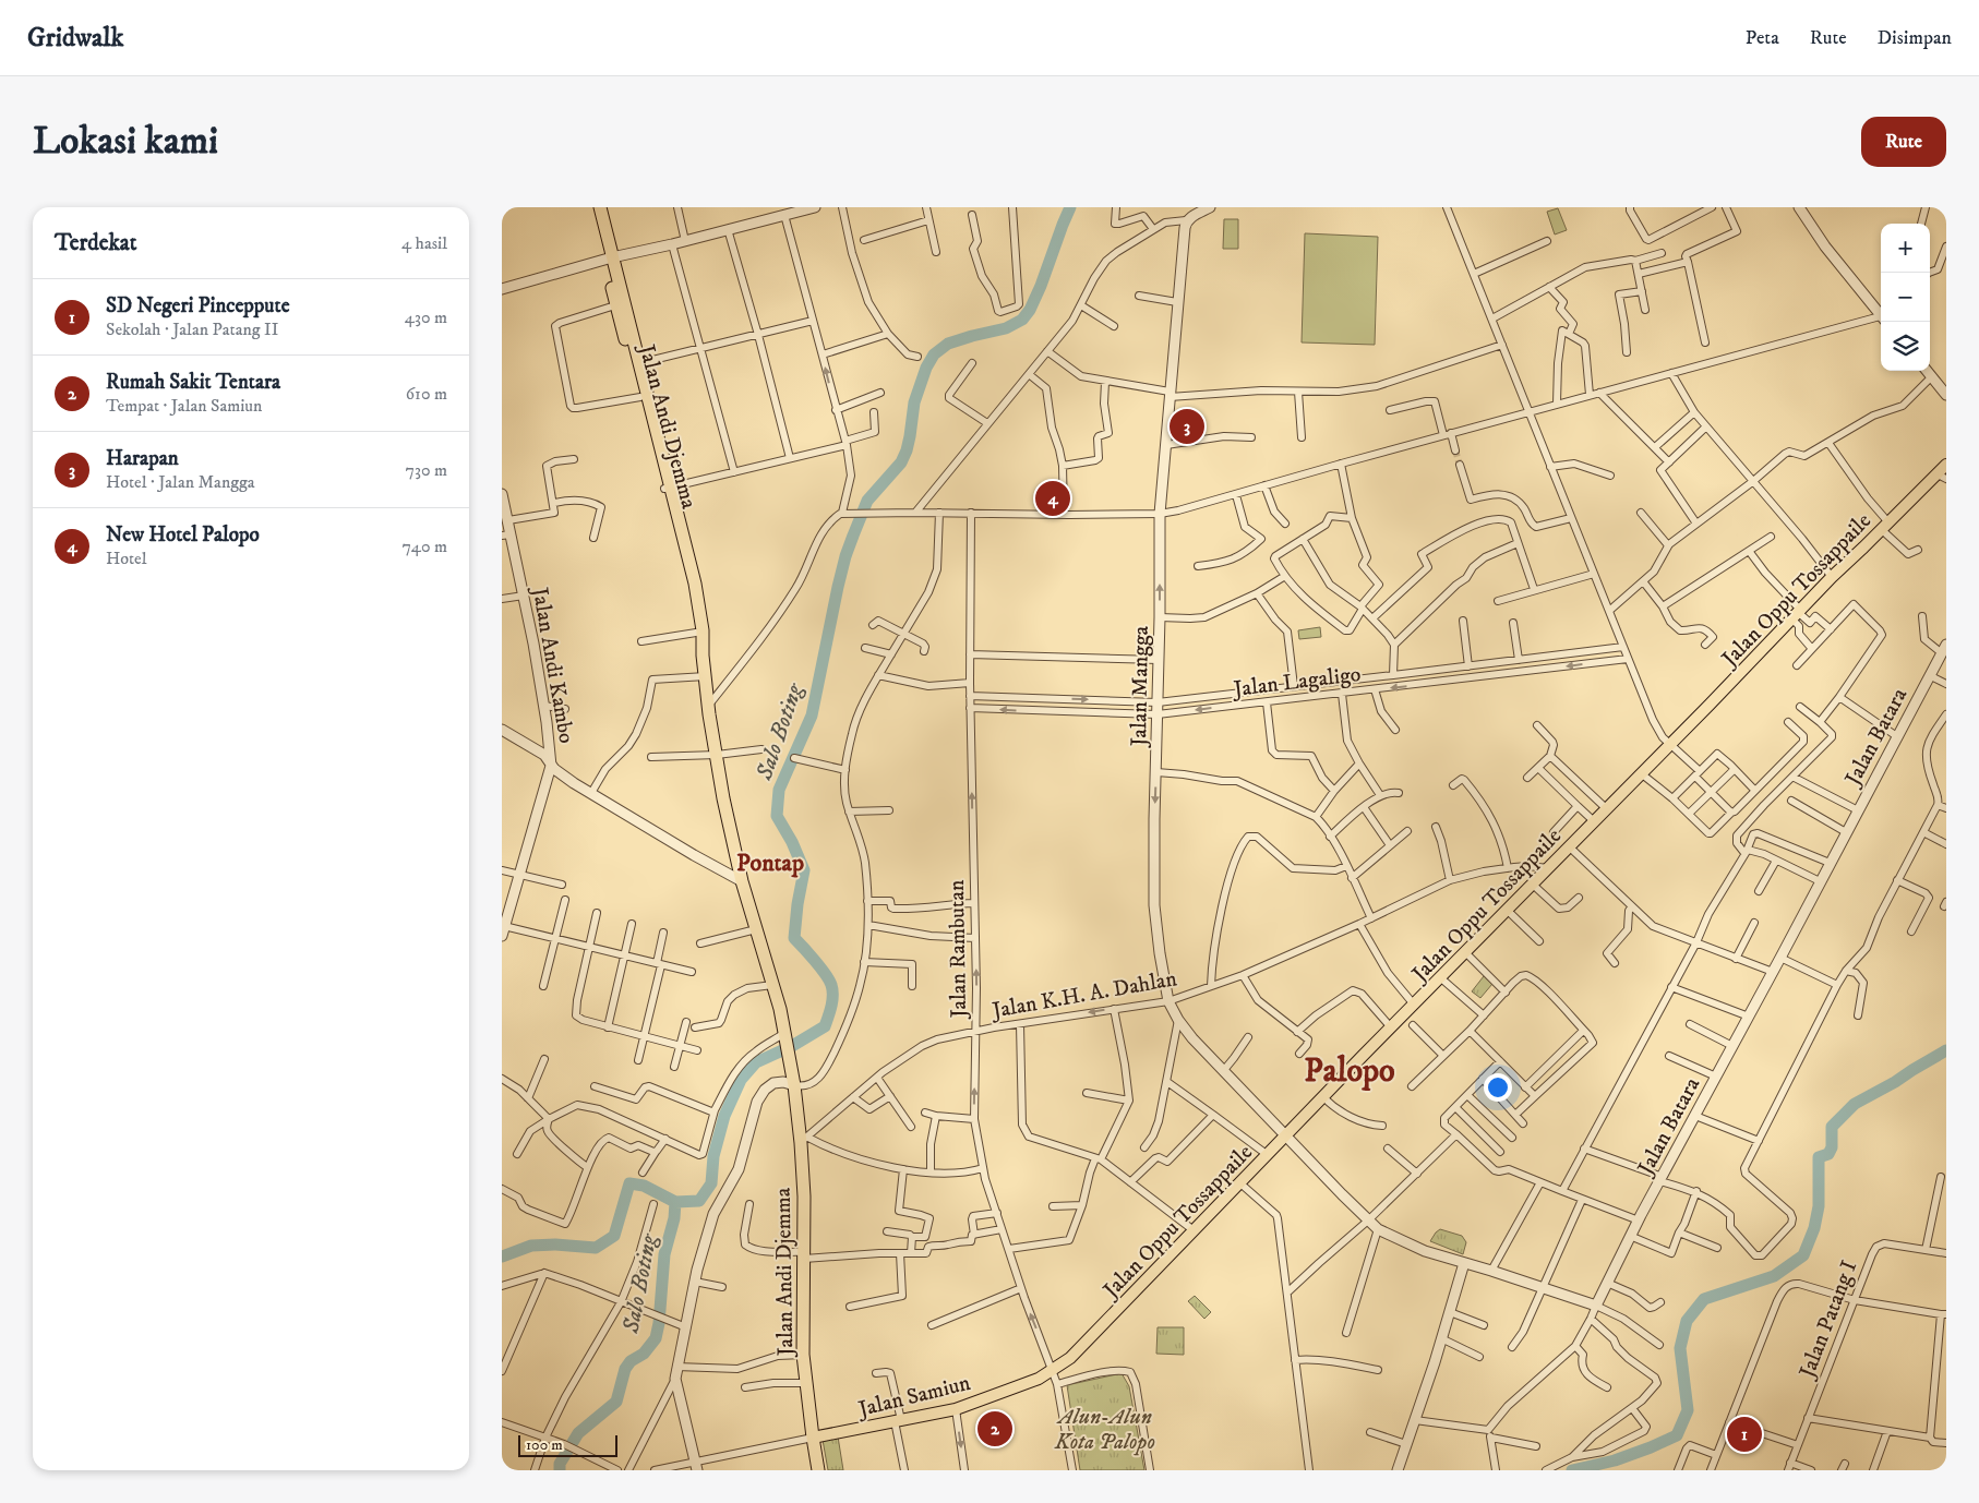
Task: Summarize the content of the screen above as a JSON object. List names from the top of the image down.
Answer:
{
  "streets": {
    "highway": ["Jalan Andi Djemma"],
    "main road": ["Jalan Oppu Tossappaile", "Jalan Samiun"],
    "street": [
      "Jalan Andi Kambo",
      "Jalan Lagaligo",
      "Jalan Mangga",
      "Jalan Batara",
      "Jalan Rambutan",
      "Jalan K.H. A. Dahlan",
      "Jalan Patang I"
    ]
  },
  "crossings": [
    ["Jalan Andi Djemma", "Jalan K.H. A. Dahlan"],
    ["Jalan Andi Djemma", "Jalan Samiun"],
    ["Jalan Oppu Tossappaile", "Jalan Mangga"],
    ["Jalan Oppu Tossappaile", "Jalan Rambutan"],
    ["Jalan Oppu Tossappaile", "Jalan K.H. A. Dahlan"],
    ["Jalan Oppu Tossappaile", "Jalan Samiun"],
    ["Jalan Lagaligo", "Jalan Mangga"],
    ["Jalan Lagaligo", "Jalan Rambutan"],
    ["Jalan Mangga", "Jalan K.H. A. Dahlan"],
    ["Jalan Rambutan", "Jalan K.H. A. Dahlan"],
    ["Jalan Rambutan", "Jalan Samiun"]
  ],
  "one_way": ["Jalan Rambutan"],
  "districts": ["Pontap", "Palopo"],
  "water": ["Salo Boting"],
  "parks": ["Alun-Alun Kota Palopo"],
  "scale_bar": "100 m",
  "page": {
    "header": "Gridwalk",
    "nav": ["Peta", "Rute", "Disimpan"],
    "buttons": "Rute",
    "title": "Lokasi kami",
    "heading": ["Terdekat", "4 hasil"],
    "map_buttons": ["+", "−"],
    "list": [
      {
        "mark": "1",
        "name": "SD Negeri Pinceppute",
        "note": "Sekolah · Jalan Patang II",
        "value": "430 m"
      },
      {
        "mark": "2",
        "name": "Rumah Sakit Tentara",
        "note": "Tempat · Jalan Samiun",
        "value": "610 m"
      },
      {
        "mark": "3",
        "name": "Harapan",
        "note": "Hotel · Jalan Mangga",
        "value": "730 m"
      },
      {
        "mark": "4",
        "name": "New Hotel Palopo",
        "note": "Hotel",
        "value": "740 m"
      }
    ],
    "pins": [
      "3",
      "4",
      "2",
      "1"
    ],
    "scale": "100 m"
  }
}
